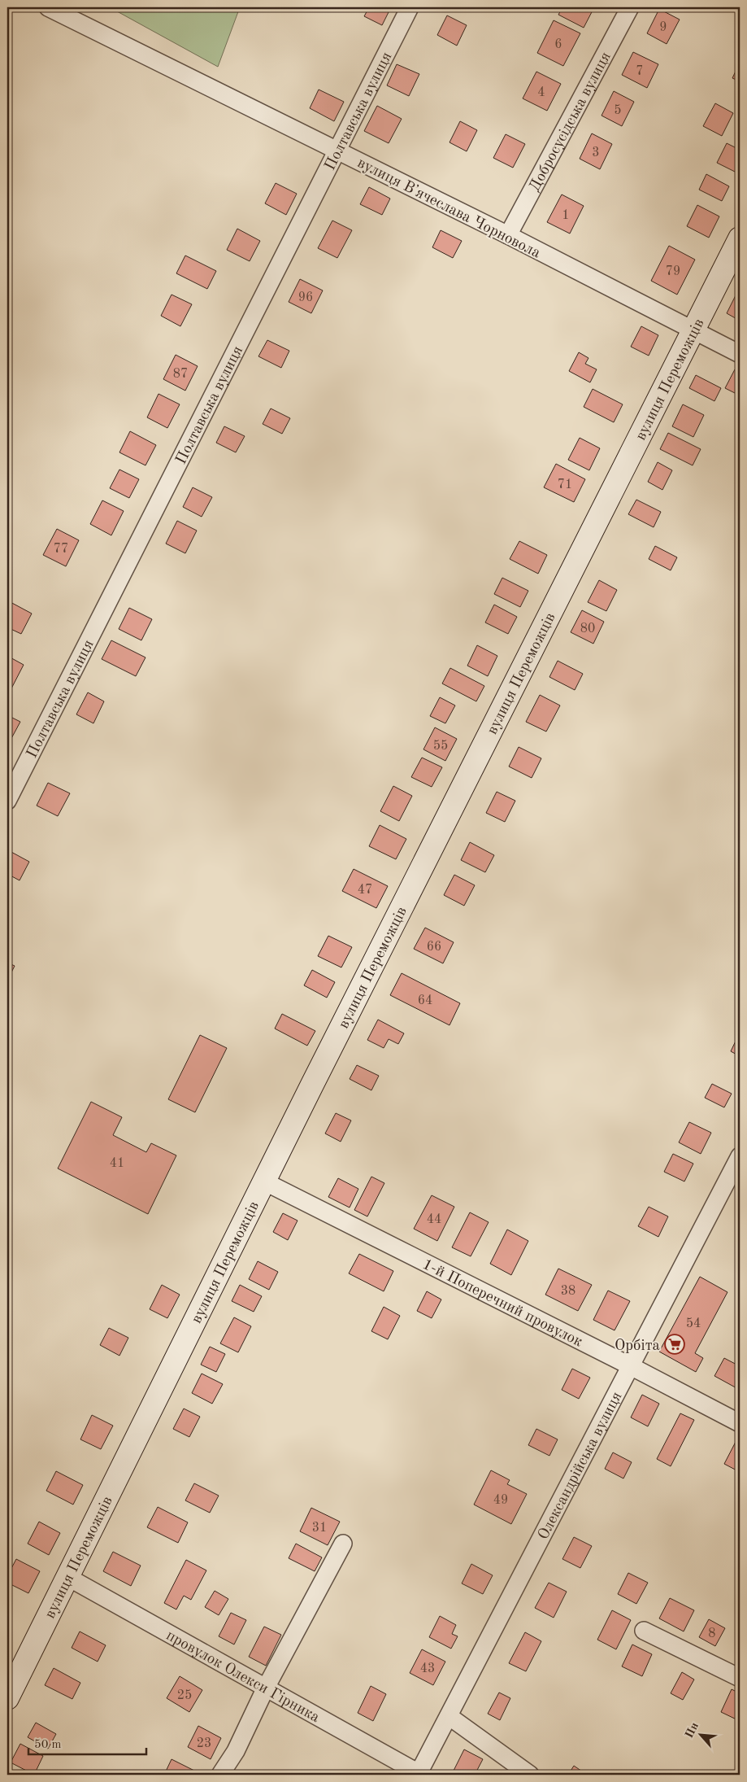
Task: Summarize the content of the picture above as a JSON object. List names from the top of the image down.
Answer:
{
  "streets": {
    "street": [
      "Полтавська вулиця",
      "Добросусідська вулиця",
      "вулиця Вʼячеслава Чорновола",
      "вулиця Переможців",
      "1-й Поперечний провулок",
      "Олександрійська вулиця",
      "провулок Олекси Гірника"
    ]
  },
  "crossings": [
    ["Полтавська вулиця", "вулиця Вʼячеслава Чорновола"],
    ["Добросусідська вулиця", "вулиця Вʼячеслава Чорновола"],
    ["вулиця Вʼячеслава Чорновола", "вулиця Переможців"],
    ["вулиця Переможців", "1-й Поперечний провулок"],
    ["вулиця Переможців", "провулок Олекси Гірника"],
    ["1-й Поперечний провулок", "Олександрійська вулиця"],
    ["Олександрійська вулиця", "провулок Олекси Гірника"]
  ],
  "places": {
    "supermarket": ["Орбіта"]
  },
  "house_numbers": [
    "9",
    "6",
    "7",
    "4",
    "5",
    "3",
    "1",
    "79",
    "96",
    "87",
    "71",
    "77",
    "80",
    "55",
    "47",
    "66",
    "64",
    "41",
    "44",
    "38",
    "54",
    "49",
    "31",
    "8",
    "43",
    "25",
    "23"
  ],
  "scale_bar": "50 m",
  "north": "top left"
}
